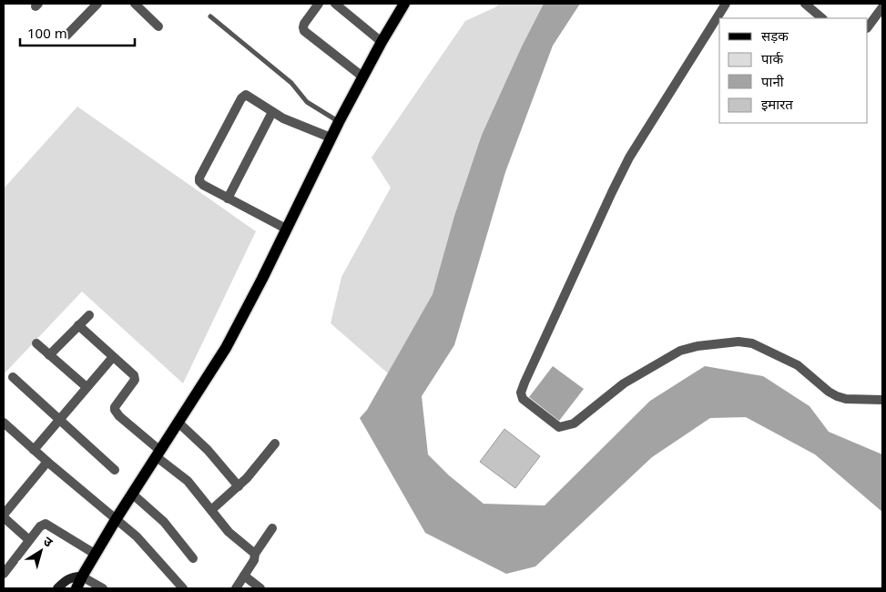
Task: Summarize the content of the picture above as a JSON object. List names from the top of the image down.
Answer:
{
  "legend": [
    "सड़क",
    "पार्क",
    "पानी",
    "इमारत"
  ],
  "scale_bar": "100 m",
  "north": "top right"
}
